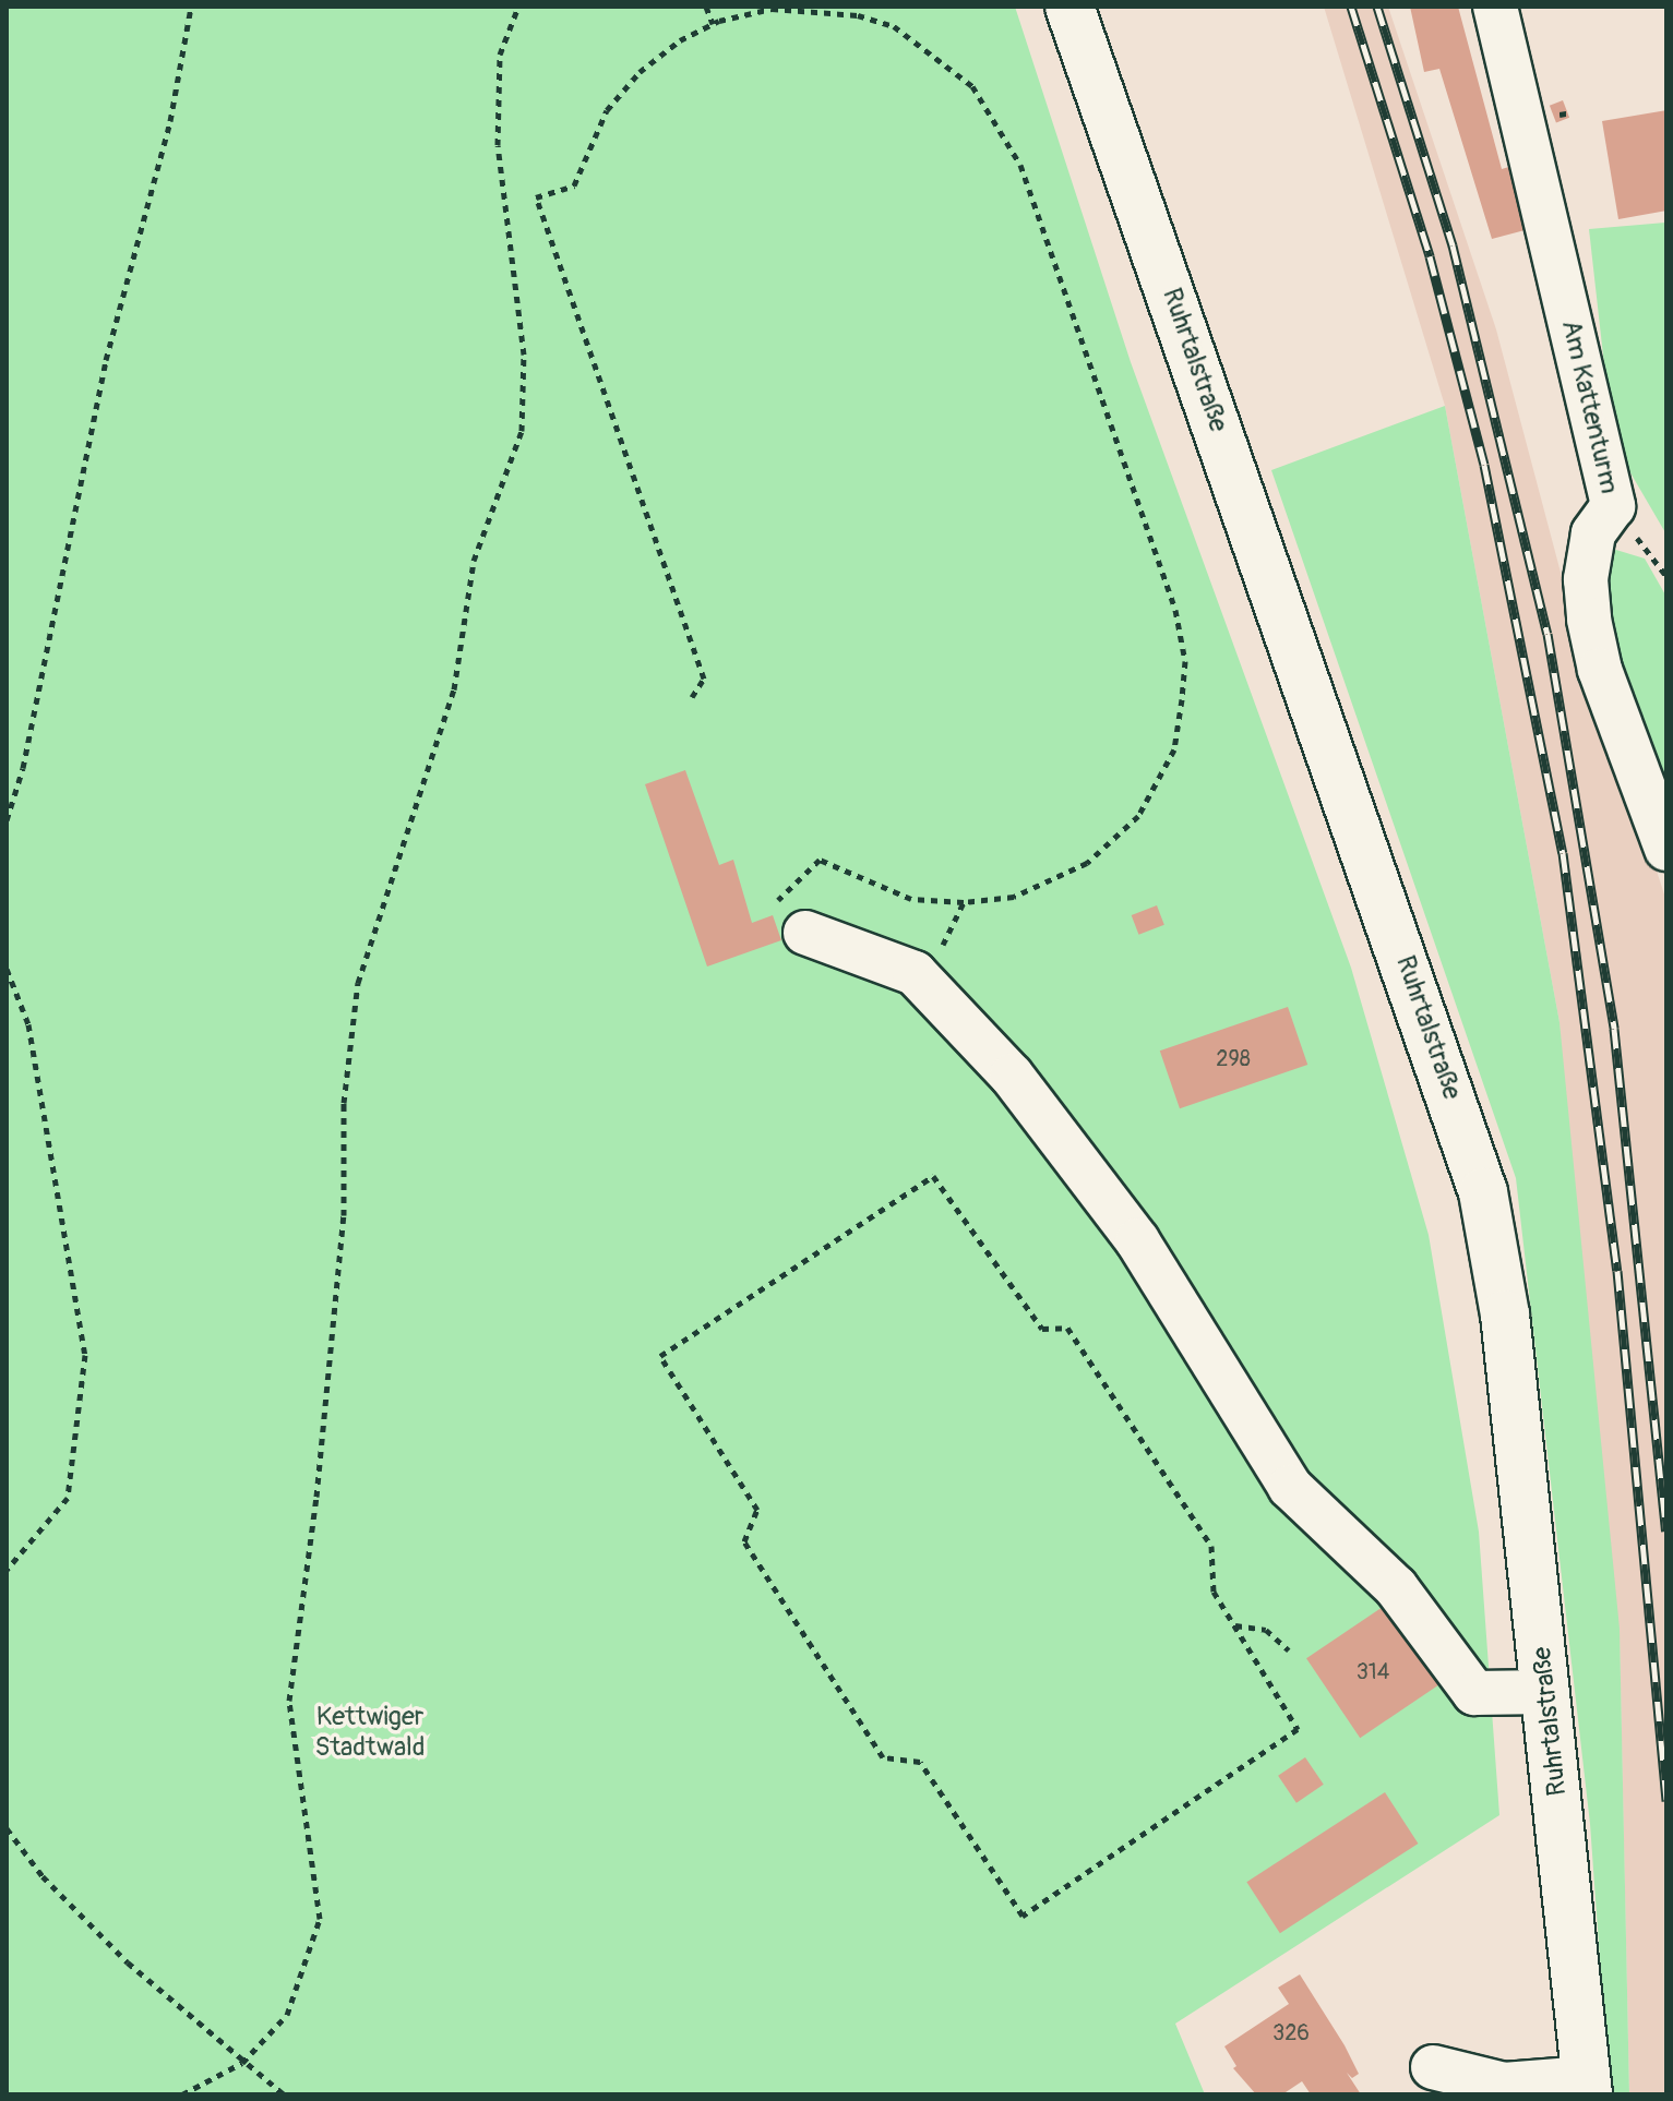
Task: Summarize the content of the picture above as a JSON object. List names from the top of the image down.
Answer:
{
  "streets": {
    "main road": ["Ruhrtalstraße"],
    "lane": ["Am Kattenturm"]
  },
  "parks": ["Kettwiger Stadtwald"],
  "house_numbers": ["298", "314", "326"]
}
